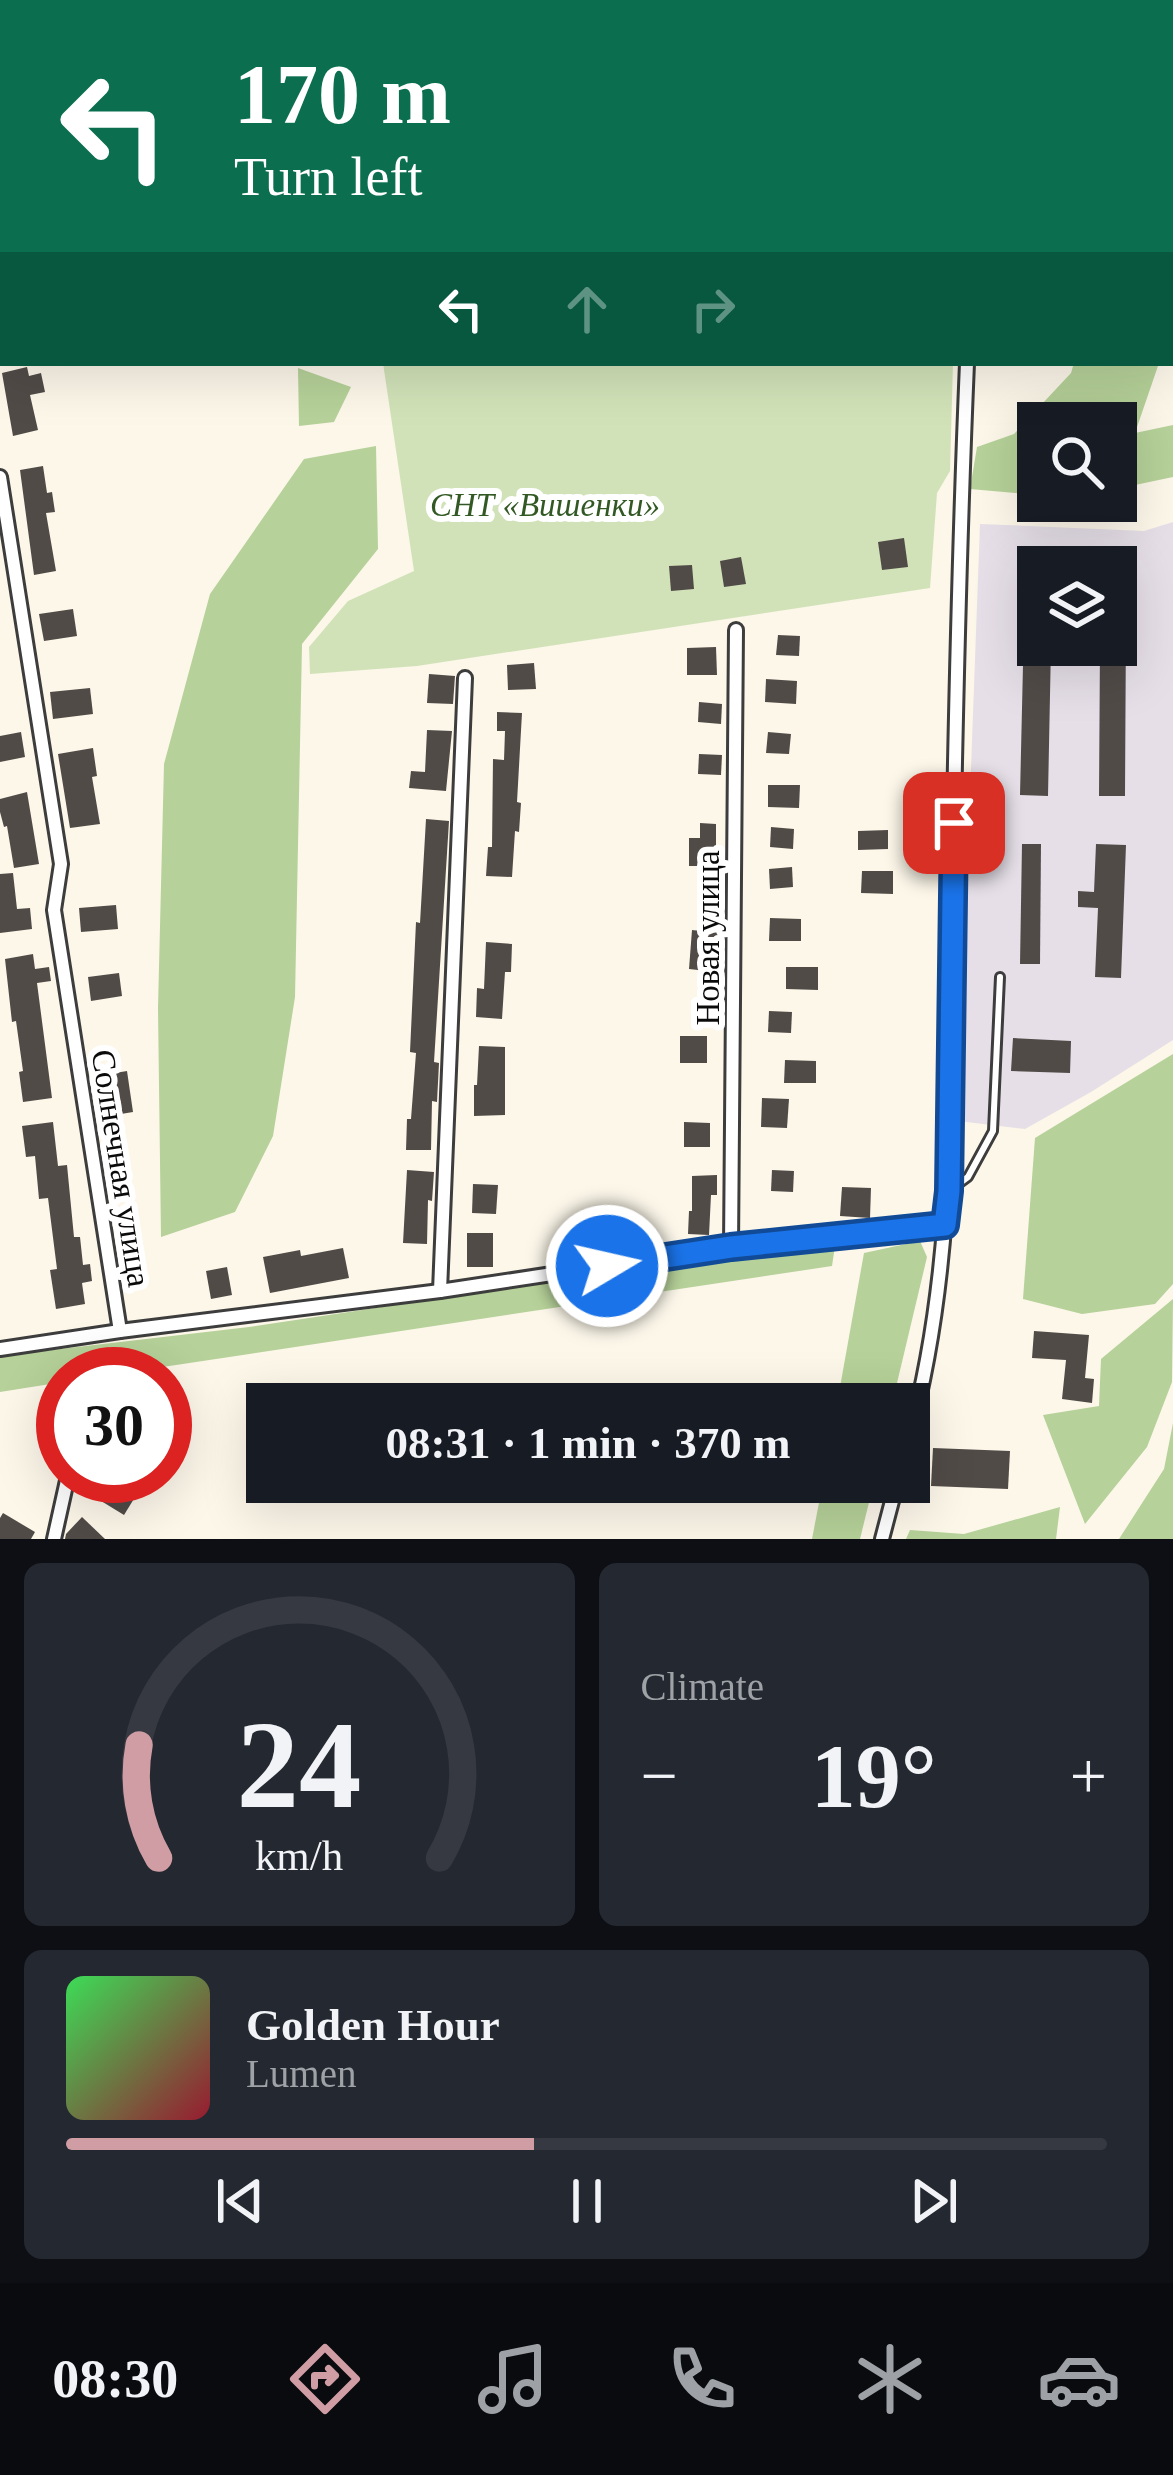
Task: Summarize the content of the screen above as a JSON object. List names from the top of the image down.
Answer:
{
  "streets": {
    "street": ["Новая улица", "Солнечная улица"]
  },
  "crossings": [
    ["Новая улица", "Солнечная улица"]
  ],
  "parks": ["СНТ «Вишенки»"],
  "page": {
    "turn": ["170 m", "Turn left"],
    "limit": "30",
    "trip": "08:31 · 1 min · 370 m",
    "tile": "Climate",
    "heat": ["−", "19°", "+"],
    "song": ["Golden Hour", "Lumen"],
    "tabs": "08:30",
    "gauge": ["24", "km/h"]
  }
}
